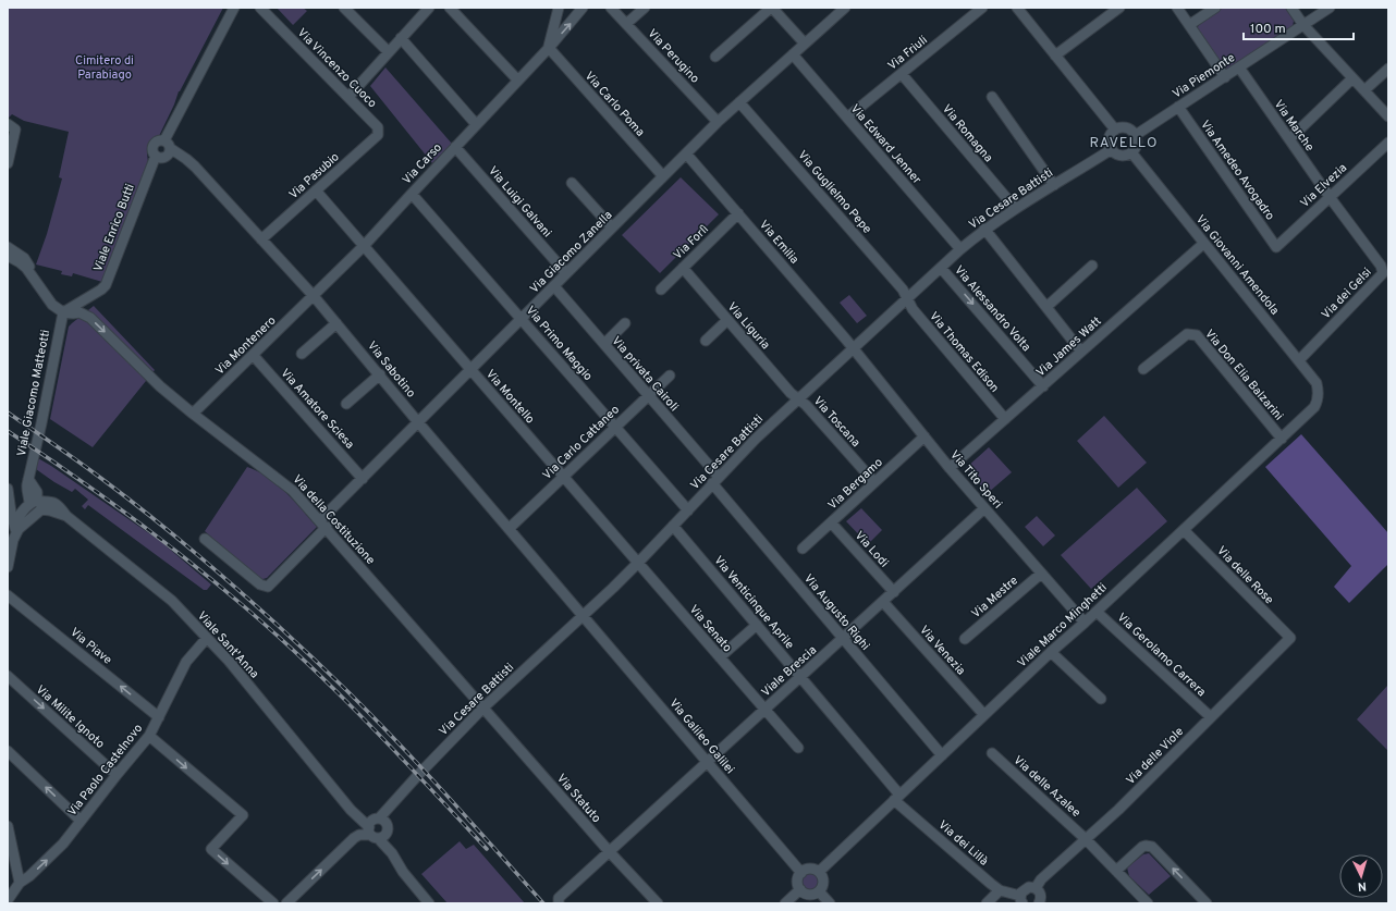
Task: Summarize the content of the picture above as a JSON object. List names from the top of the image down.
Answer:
{
  "streets": {
    "street": [
      "Via Friuli",
      "Via Perugino",
      "Via Vincenzo Cuoco",
      "Via Piemonte",
      "Via Carlo Poma",
      "Via Marche",
      "Via Romagna",
      "Via Edward Jenner",
      "Via Carso",
      "Via Amedeo Avogadro",
      "Via Pasubio",
      "Via Elvezia",
      "Via Guglielmo Pepe",
      "Via Cesare Battisti",
      "Via Luigi Galvani",
      "Viale Enrico Butti",
      "Via Forlì",
      "Via Emilia",
      "Via Giacomo Zanella",
      "Via Giovanni Amendola",
      "Via dei Gelsi",
      "Via Alessandro Volta",
      "Via Liguria",
      "Via Primo Maggio",
      "Via Montenero",
      "Via James Watt",
      "Via Thomas Edison",
      "Via Sabotino",
      "Via privata Cairoli",
      "Via Don Elia Balzarini",
      "Viale Giacomo Matteotti",
      "Via Montello",
      "Via Amatore Sciesa",
      "Via Toscana",
      "Via Carlo Cattaneo",
      "Via Tito Speri",
      "Via Bergamo",
      "Via della Costituzione",
      "Via Lodi",
      "Via delle Rose",
      "Via Mestre",
      "Via Venticinque Aprile",
      "Via Augusto Righi",
      "Viale Marco Minghetti",
      "Via Senato",
      "Viale Sant'Anna",
      "Via Piave",
      "Via Venezia",
      "Via Gerolamo Carrera",
      "Viale Brescia",
      "Via Milite Ignoto",
      "Via Galileo Galilei",
      "Via delle Viole",
      "Via Paolo Castelnovo",
      "Via delle Azalee",
      "Via Statuto",
      "Via dei Lillà"
    ]
  },
  "crossings": [
    ["Via Friuli", "Via Romagna"],
    ["Via Friuli", "Via Edward Jenner"],
    ["Via Perugino", "Via Giacomo Zanella"],
    ["Via Vincenzo Cuoco", "Via Pasubio"],
    ["Via Piemonte", "Via Marche"],
    ["Via Piemonte", "Via Amedeo Avogadro"],
    ["Via Piemonte", "Via Cesare Battisti"],
    ["Via Piemonte", "Via Giovanni Amendola"],
    ["Via Carlo Poma", "Via Carso"],
    ["Via Carlo Poma", "Via Giacomo Zanella"],
    ["Via Marche", "Via Elvezia"],
    ["Via Marche", "Via dei Gelsi"],
    ["Via Romagna", "Via Cesare Battisti"],
    ["Via Edward Jenner", "Via Cesare Battisti"],
    ["Via Edward Jenner", "Via Giacomo Zanella"],
    ["Via Carso", "Via Luigi Galvani"],
    ["Via Carso", "Via Primo Maggio"],
    ["Via Carso", "Via Montenero"],
    ["Via Carso", "Via Sabotino"],
    ["Via Carso", "Via Montello"],
    ["Via Amedeo Avogadro", "Via Elvezia"],
    ["Via Pasubio", "Via Sabotino"],
    ["Via Pasubio", "Via Montello"],
    ["Via Elvezia", "Via dei Gelsi"],
    ["Via Guglielmo Pepe", "Via Cesare Battisti"],
    ["Via Guglielmo Pepe", "Via Giacomo Zanella"],
    ["Via Guglielmo Pepe", "Via Thomas Edison"],
    ["Via Cesare Battisti", "Via Emilia"],
    ["Via Cesare Battisti", "Via Giovanni Amendola"],
    ["Via Cesare Battisti", "Via Alessandro Volta"],
    ["Via Cesare Battisti", "Via Liguria"],
    ["Via Cesare Battisti", "Via Primo Maggio"],
    ["Via Cesare Battisti", "Via Thomas Edison"],
    ["Via Cesare Battisti", "Via Sabotino"],
    ["Via Cesare Battisti", "Via privata Cairoli"],
    ["Via Cesare Battisti", "Via Montello"],
    ["Via Cesare Battisti", "Via Toscana"],
    ["Via Cesare Battisti", "Via Tito Speri"],
    ["Via Cesare Battisti", "Via della Costituzione"],
    ["Via Cesare Battisti", "Via Venticinque Aprile"],
    ["Via Cesare Battisti", "Via Augusto Righi"],
    ["Via Cesare Battisti", "Via Senato"],
    ["Via Cesare Battisti", "Viale Sant'Anna"],
    ["Via Cesare Battisti", "Via Galileo Galilei"],
    ["Via Cesare Battisti", "Via Statuto"],
    ["Via Luigi Galvani", "Via Giacomo Zanella"],
    ["Viale Enrico Butti", "Via Sabotino"],
    ["Viale Enrico Butti", "Viale Giacomo Matteotti"],
    ["Viale Enrico Butti", "Via della Costituzione"],
    ["Via Forlì", "Via Emilia"],
    ["Via Forlì", "Via Liguria"],
    ["Via Emilia", "Via Giacomo Zanella"],
    ["Via Emilia", "Via Tito Speri"],
    ["Via Giacomo Zanella", "Via Primo Maggio"],
    ["Via Giacomo Zanella", "Via Sabotino"],
    ["Via Giacomo Zanella", "Via privata Cairoli"],
    ["Via Giacomo Zanella", "Via Montello"],
    ["Via Giacomo Zanella", "Via Amatore Sciesa"],
    ["Via Giacomo Zanella", "Via della Costituzione"],
    ["Via Giovanni Amendola", "Via dei Gelsi"],
    ["Via Giovanni Amendola", "Via James Watt"],
    ["Via Giovanni Amendola", "Viale Marco Minghetti"],
    ["Via Alessandro Volta", "Via James Watt"],
    ["Via Liguria", "Via Toscana"],
    ["Via Primo Maggio", "Via Carlo Cattaneo"],
    ["Via Montenero", "Via Sabotino"],
    ["Via Montenero", "Via Amatore Sciesa"],
    ["Via Montenero", "Via della Costituzione"],
    ["Via James Watt", "Via Thomas Edison"],
    ["Via James Watt", "Via Tito Speri"],
    ["Via Sabotino", "Via Carlo Cattaneo"],
    ["Via Sabotino", "Via Galileo Galilei"],
    ["Via privata Cairoli", "Via Carlo Cattaneo"],
    ["Via privata Cairoli", "Via Augusto Righi"],
    ["Via Don Elia Balzarini", "Viale Marco Minghetti"],
    ["Viale Giacomo Matteotti", "Via della Costituzione"],
    ["Viale Giacomo Matteotti", "Viale Sant'Anna"],
    ["Via Montello", "Via Carlo Cattaneo"],
    ["Via Montello", "Via Senato"],
    ["Via Toscana", "Via Bergamo"],
    ["Via Tito Speri", "Via Bergamo"],
    ["Via Tito Speri", "Via Mestre"],
    ["Via Tito Speri", "Viale Marco Minghetti"],
    ["Via Tito Speri", "Viale Brescia"],
    ["Via Bergamo", "Via Lodi"],
    ["Via della Costituzione", "Via Statuto"],
    ["Via Lodi", "Viale Brescia"],
    ["Via delle Rose", "Viale Marco Minghetti"],
    ["Via delle Rose", "Via delle Viole"],
    ["Via Venticinque Aprile", "Viale Marco Minghetti"],
    ["Via Venticinque Aprile", "Viale Brescia"],
    ["Via Venticinque Aprile", "Via dei Lillà"],
    ["Via Augusto Righi", "Viale Marco Minghetti"],
    ["Via Augusto Righi", "Viale Brescia"],
    ["Viale Marco Minghetti", "Via Venezia"],
    ["Viale Marco Minghetti", "Via Gerolamo Carrera"],
    ["Viale Marco Minghetti", "Via Galileo Galilei"],
    ["Viale Marco Minghetti", "Via dei Lillà"],
    ["Via Senato", "Viale Brescia"],
    ["Viale Sant'Anna", "Via Paolo Castelnovo"],
    ["Via Piave", "Via Paolo Castelnovo"],
    ["Via Venezia", "Viale Brescia"],
    ["Via Gerolamo Carrera", "Via delle Viole"],
    ["Viale Brescia", "Via Galileo Galilei"],
    ["Viale Brescia", "Via Statuto"],
    ["Via Milite Ignoto", "Via Paolo Castelnovo"],
    ["Via delle Viole", "Via delle Azalee"]
  ],
  "one_way": ["Via Piave"],
  "districts": ["RAVELLO"],
  "parks": ["Cimitero di Parabiago"],
  "scale_bar": "100 m",
  "north": "bottom"
}
